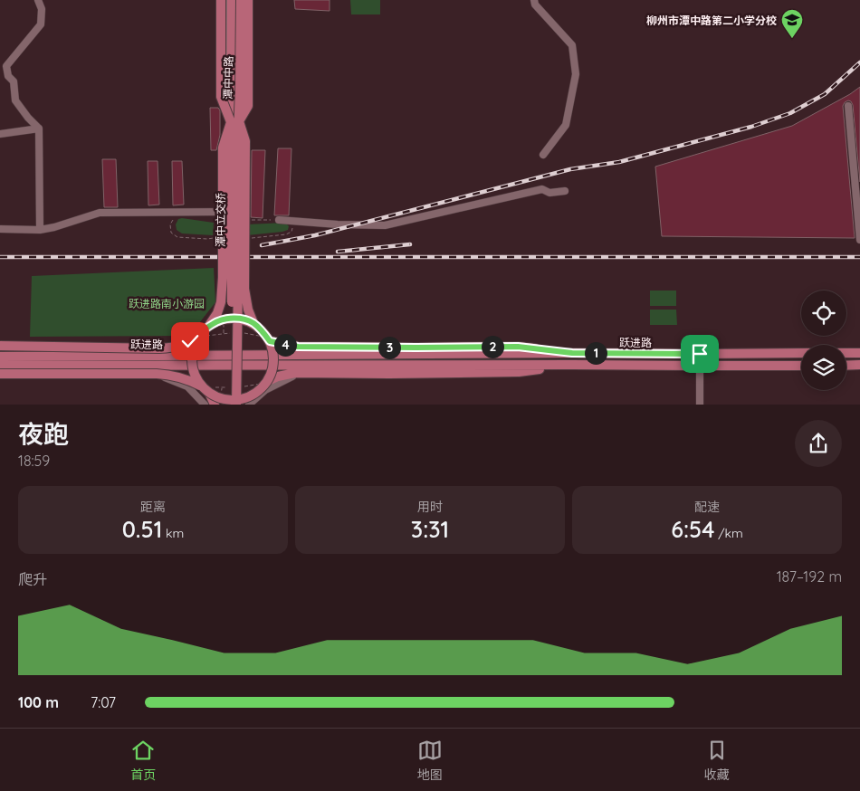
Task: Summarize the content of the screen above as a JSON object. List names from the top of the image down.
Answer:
{
  "streets": {
    "main road": ["潭中中路", "潭中立交桥", "跃进路"]
  },
  "crossings": [
    ["潭中中路", "潭中立交桥"]
  ],
  "parks": ["跃进路南小游园"],
  "places": {
    "school or university": ["柳州市潭中路第二小学分校"]
  },
  "page": {
    "pins": [
      "4",
      "2",
      "3",
      "1"
    ],
    "heading": ["夜跑", "18:59"],
    "stats": [
      ["距离", "0.51 km"],
      ["用时", "3:31"],
      ["配速", "6:54 /km"]
    ],
    "chart": ["爬升", "187–192 m"],
    "list": [
      {
        "name": "100 m",
        "note": "7:07"
      }
    ],
    "tabs": ["首页", "地图", "收藏"]
  }
}
